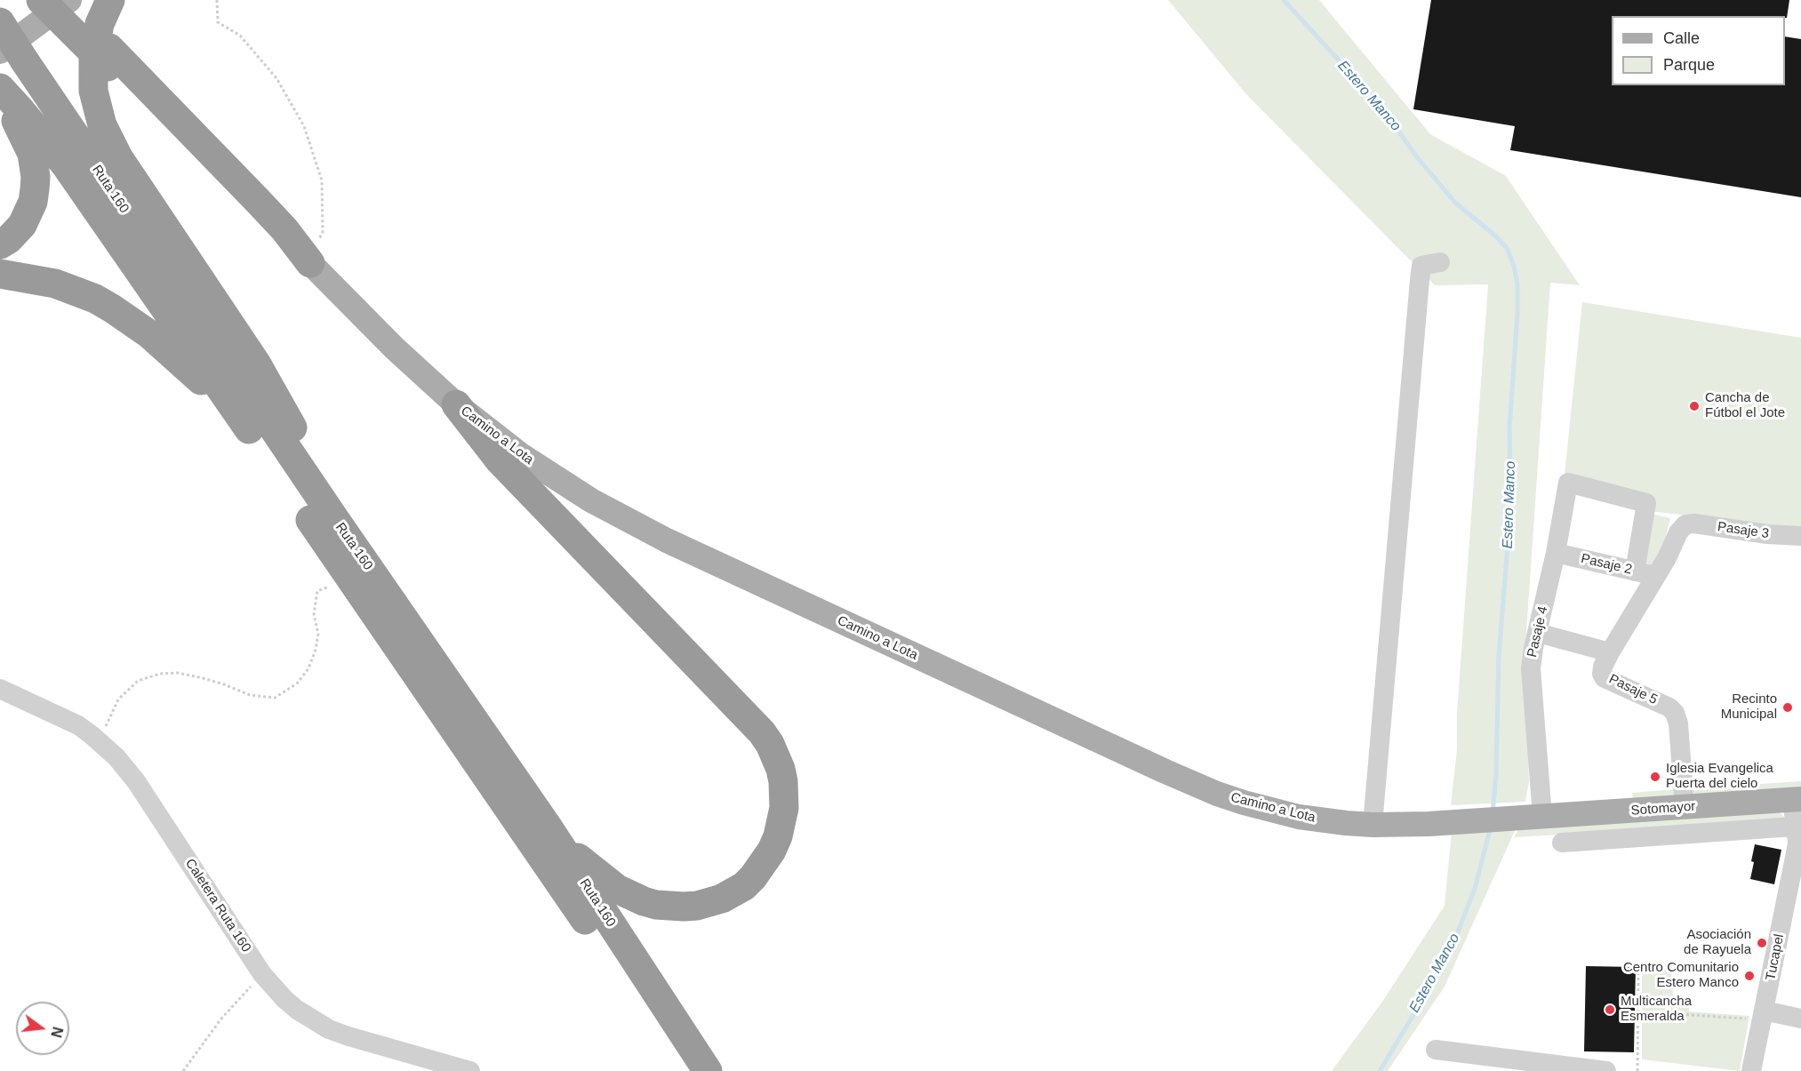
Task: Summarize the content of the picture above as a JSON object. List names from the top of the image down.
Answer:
{
  "streets": {
    "highway": ["Ruta 160"],
    "main road": ["Camino a Lota", "Sotomayor"],
    "street": [
      "Pasaje 3",
      "Pasaje 2",
      "Pasaje 4",
      "Pasaje 5",
      "Caletera Ruta 160",
      "Tucapel"
    ]
  },
  "crossings": [
    ["Camino a Lota", "Pasaje 4"],
    ["Camino a Lota", "Sotomayor"],
    ["Pasaje 3", "Pasaje 5"],
    ["Pasaje 2", "Pasaje 4"],
    ["Pasaje 2", "Pasaje 5"],
    ["Pasaje 4", "Sotomayor"],
    ["Pasaje 5", "Sotomayor"],
    ["Sotomayor", "Tucapel"]
  ],
  "water": ["Estero Manco"],
  "places": [
    "Cancha de Fútbol el Jote",
    "Recinto Municipal",
    "Iglesia Evangelica Puerta del cielo",
    "Asociación de Rayuela",
    "Centro Comunitario Estero Manco",
    "Multicancha Esmeralda"
  ],
  "legend": ["Calle", "Parque"],
  "north": "right"
}
